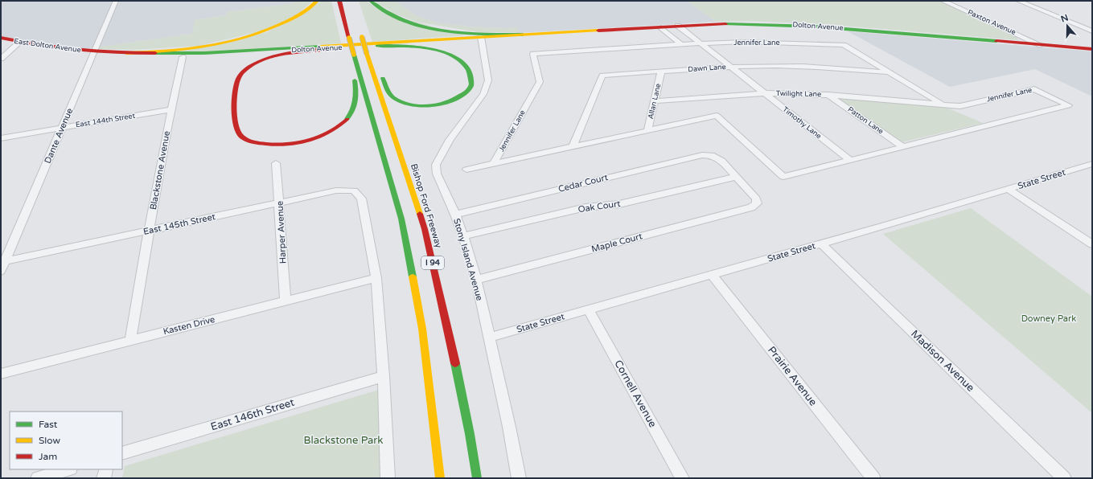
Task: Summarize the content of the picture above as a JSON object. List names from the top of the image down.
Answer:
{
  "streets": {
    "main road": [
      "Dolton Avenue",
      "East Dolton Avenue",
      "Bishop Ford Freeway",
      "I 94"
    ],
    "street": [
      "Paxton Avenue",
      "Jennifer Lane",
      "Dawn Lane",
      "Twilight Lane",
      "Allan Lane",
      "East 144th Street",
      "Patton Lane",
      "Timothy Lane",
      "Dante Avenue",
      "Blackstone Avenue",
      "State Street",
      "Cedar Court",
      "Oak Court",
      "East 145th Street",
      "Harper Avenue",
      "Maple Court",
      "Stony Island Avenue",
      "Kasten Drive",
      "Madison Avenue",
      "Prairie Avenue",
      "Cornell Avenue",
      "East 146th Street"
    ]
  },
  "crossings": [
    ["Paxton Avenue", "Dolton Avenue"],
    ["Dolton Avenue", "East Dolton Avenue"],
    ["Dolton Avenue", "Timothy Lane"],
    ["Dolton Avenue", "Dante Avenue"],
    ["Dolton Avenue", "Blackstone Avenue"],
    ["Dolton Avenue", "Stony Island Avenue"],
    ["Jennifer Lane", "Dawn Lane"],
    ["Jennifer Lane", "Twilight Lane"],
    ["Jennifer Lane", "Allan Lane"],
    ["Jennifer Lane", "Patton Lane"],
    ["Jennifer Lane", "Timothy Lane"],
    ["East Dolton Avenue", "Dante Avenue"],
    ["Dawn Lane", "Allan Lane"],
    ["Dawn Lane", "Timothy Lane"],
    ["Twilight Lane", "Allan Lane"],
    ["Twilight Lane", "Patton Lane"],
    ["Twilight Lane", "Timothy Lane"],
    ["East 144th Street", "Dante Avenue"],
    ["East 144th Street", "Blackstone Avenue"],
    ["Dante Avenue", "East 145th Street"],
    ["Blackstone Avenue", "East 145th Street"],
    ["Blackstone Avenue", "Kasten Drive"],
    ["State Street", "Stony Island Avenue"],
    ["State Street", "Madison Avenue"],
    ["State Street", "Prairie Avenue"],
    ["State Street", "Cornell Avenue"],
    ["Cedar Court", "Oak Court"],
    ["Cedar Court", "Maple Court"],
    ["Cedar Court", "Stony Island Avenue"],
    ["Oak Court", "Maple Court"],
    ["Oak Court", "Stony Island Avenue"],
    ["East 145th Street", "Harper Avenue"],
    ["East 145th Street", "Kasten Drive"],
    ["Harper Avenue", "Kasten Drive"],
    ["Maple Court", "Stony Island Avenue"]
  ],
  "parks": ["Downey Park", "Blackstone Park"],
  "legend": ["Fast", "Slow", "Jam"],
  "north": "top"
}
